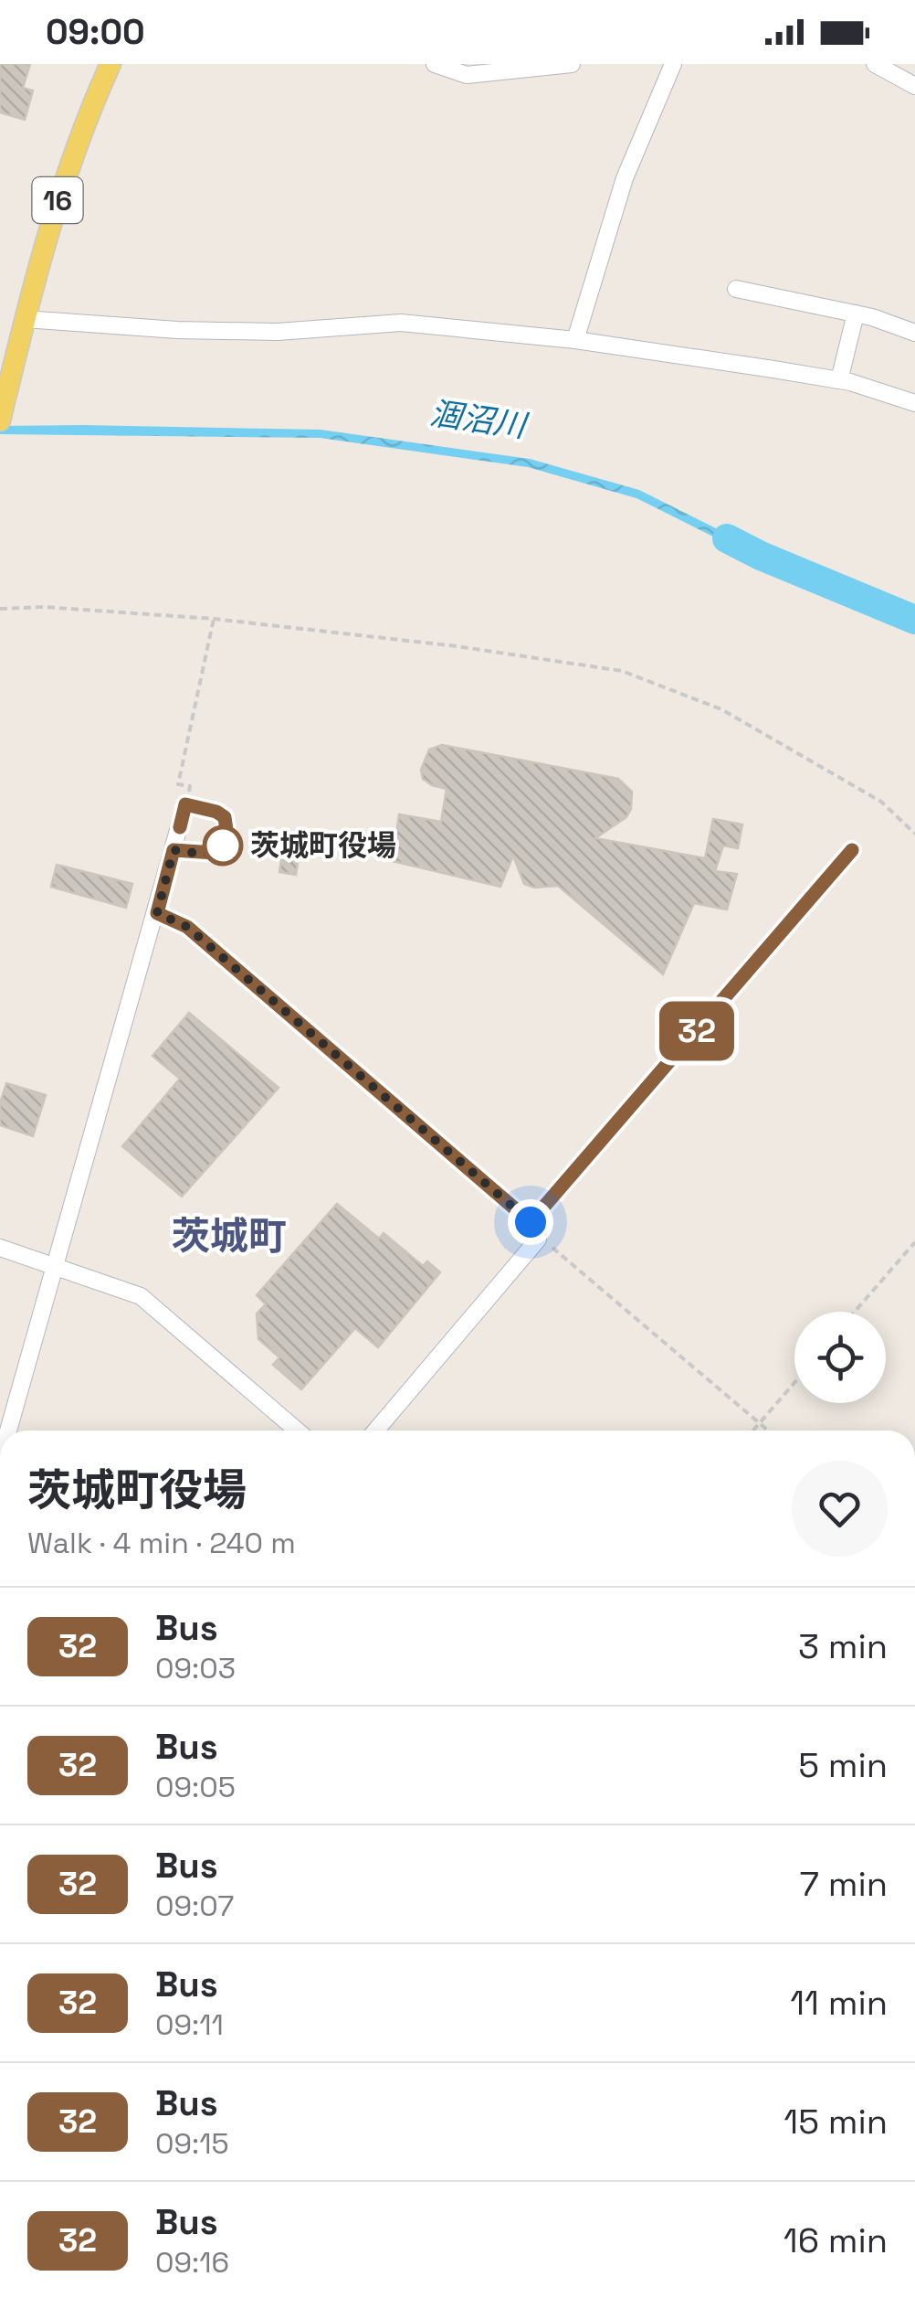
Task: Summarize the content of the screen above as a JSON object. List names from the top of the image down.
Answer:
{
  "streets": {
    "main road": ["16"]
  },
  "districts": ["茨城町"],
  "water": ["涸沼川"],
  "places": ["茨城町役場"],
  "lines": ["bus line 32"],
  "page": {
    "status": "09:00",
    "on_map": "32",
    "heading": ["茨城町役場", "Walk · 4 min · 240 m"],
    "list": [
      {
        "mark": "32",
        "name": "Bus",
        "note": "09:03",
        "value": "3 min"
      },
      {
        "mark": "32",
        "name": "Bus",
        "note": "09:05",
        "value": "5 min"
      },
      {
        "mark": "32",
        "name": "Bus",
        "note": "09:07",
        "value": "7 min"
      },
      {
        "mark": "32",
        "name": "Bus",
        "note": "09:11",
        "value": "11 min"
      },
      {
        "mark": "32",
        "name": "Bus",
        "note": "09:15",
        "value": "15 min"
      },
      {
        "mark": "32",
        "name": "Bus",
        "note": "09:16",
        "value": "16 min"
      }
    ]
  }
}
